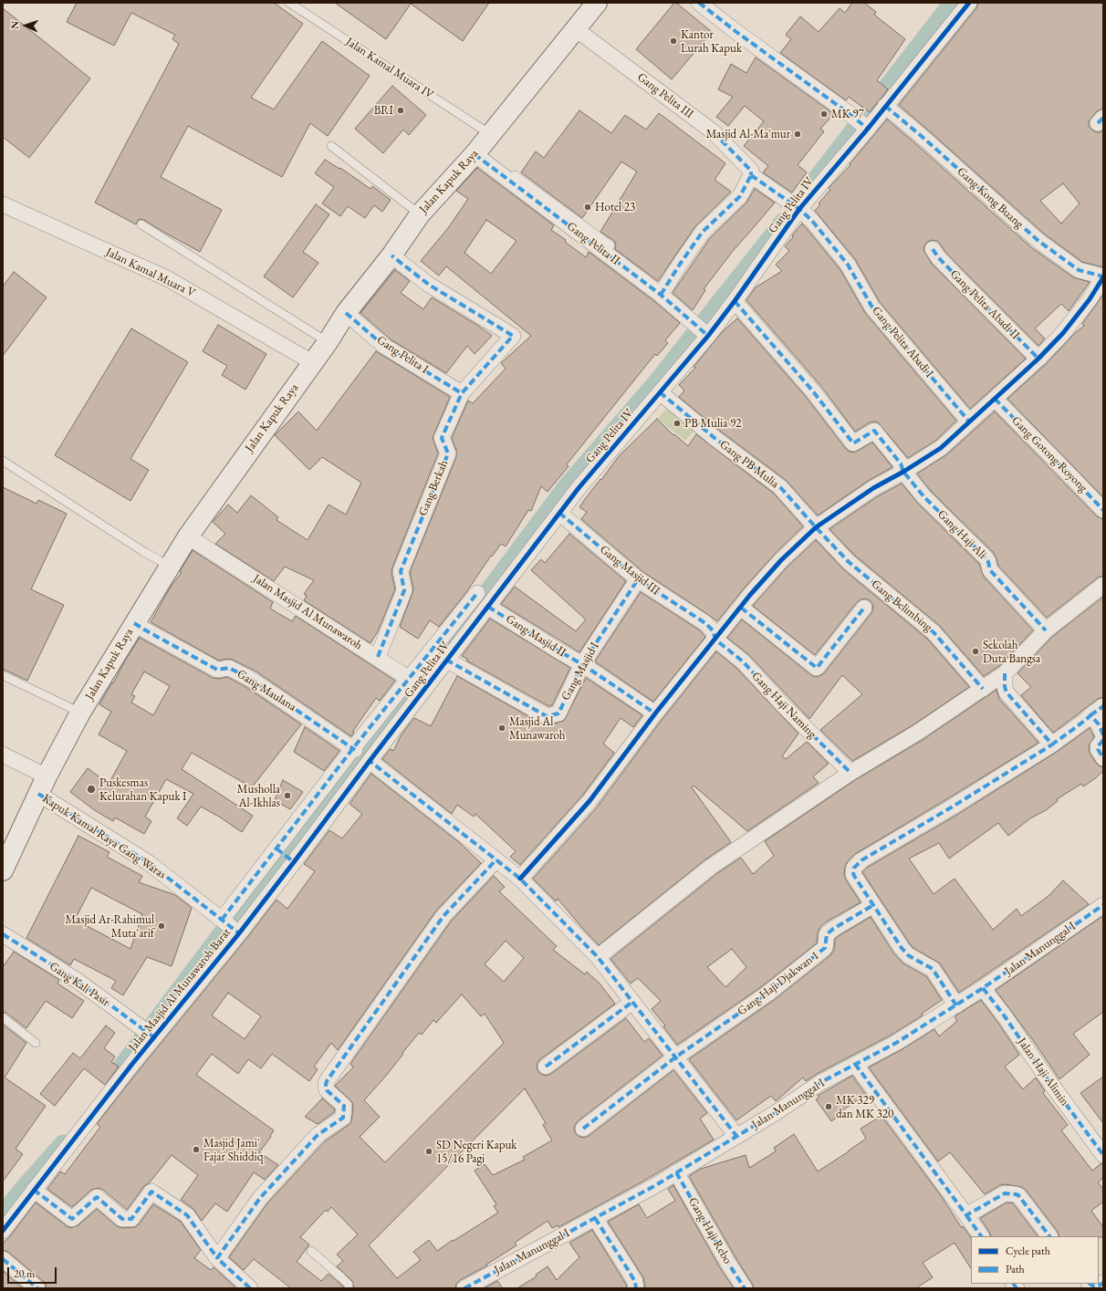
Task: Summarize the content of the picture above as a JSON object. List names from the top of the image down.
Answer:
{
  "streets": {
    "main road": ["Jalan Kapuk Raya"],
    "street": [
      "Gang Pelita III",
      "Gang Kong Buang",
      "Gang Pelita IV",
      "Gang Pelita II",
      "Jalan Kamal Muara V",
      "Gang Pelita Abadi II",
      "Gang Pelita Abadi I",
      "Gang Pelita I",
      "Gang Gotong Royong",
      "Gang PB Mulia",
      "Gang Berkah",
      "Gang Haji Ali",
      "Gang Masjid III",
      "Gang Belimbing",
      "Jalan Masjid Al Munawaroh",
      "Gang Masjid II",
      "Gang Masjid I",
      "Gang Maulana",
      "Gang Haji Naming",
      "Kapuk Kamal Raya Gang Waras",
      "Jalan Manunggal I",
      "Gang Haji Djakwan 1",
      "Gang Kali Pasir",
      "Jalan Masjid Al Munawaroh Barat",
      "Jalan Haji Alimin",
      "Gang Haji Rebo"
    ],
    "lane": ["Jalan Kamal Muara IV"]
  },
  "crossings": [
    ["Jalan Kamal Muara IV", "Jalan Kapuk Raya"],
    ["Jalan Kamal Muara IV", "Gang Pelita II"],
    ["Gang Pelita III", "Jalan Kapuk Raya"],
    ["Gang Pelita III", "Gang Pelita IV"],
    ["Gang Pelita III", "Gang Pelita Abadi I"],
    ["Jalan Kapuk Raya", "Gang Pelita II"],
    ["Jalan Kapuk Raya", "Jalan Kamal Muara V"],
    ["Jalan Kapuk Raya", "Gang Pelita I"],
    ["Jalan Kapuk Raya", "Gang Berkah"],
    ["Jalan Kapuk Raya", "Jalan Masjid Al Munawaroh"],
    ["Jalan Kapuk Raya", "Gang Maulana"],
    ["Jalan Kapuk Raya", "Kapuk Kamal Raya Gang Waras"],
    ["Gang Kong Buang", "Gang Pelita IV"],
    ["Gang Pelita IV", "Gang Pelita II"],
    ["Gang Pelita IV", "Gang Pelita Abadi I"],
    ["Gang Pelita IV", "Gang PB Mulia"],
    ["Gang Pelita IV", "Gang Haji Ali"],
    ["Gang Pelita IV", "Gang Masjid III"],
    ["Gang Pelita IV", "Jalan Masjid Al Munawaroh"],
    ["Gang Pelita IV", "Gang Masjid II"],
    ["Gang Pelita IV", "Gang Masjid I"],
    ["Gang Pelita IV", "Jalan Masjid Al Munawaroh Barat"],
    ["Gang Pelita I", "Gang Berkah"],
    ["Gang PB Mulia", "Gang Belimbing"],
    ["Gang Berkah", "Jalan Masjid Al Munawaroh"],
    ["Gang Masjid III", "Gang Masjid I"],
    ["Gang Masjid III", "Gang Haji Naming"],
    ["Gang Masjid II", "Gang Masjid I"],
    ["Kapuk Kamal Raya Gang Waras", "Jalan Masjid Al Munawaroh Barat"],
    ["Jalan Manunggal I", "Jalan Haji Alimin"],
    ["Jalan Manunggal I", "Gang Haji Rebo"],
    ["Gang Kali Pasir", "Jalan Masjid Al Munawaroh Barat"]
  ],
  "places": [
    "Kantor Lurah Kapuk",
    "BRI",
    "MK 97",
    "Masjid Al-Ma'mur",
    "Hotel 23",
    "PB Mulia 92",
    "Sekolah Duta Bangsa",
    "Masjid Al Munawaroh",
    "Puskesmas Kelurahan Kapuk I",
    "Musholla Al-Ikhlas",
    "Masjid Ar-Rahimul Muta'arif",
    "MK 329 dan MK 320",
    "Masjid Jami' Fajar Shiddiq",
    "SD Negeri Kapuk 15/16 Pagi"
  ],
  "legend": ["Cycle path", "Path"],
  "scale_bar": "20 m",
  "north": "left"
}
